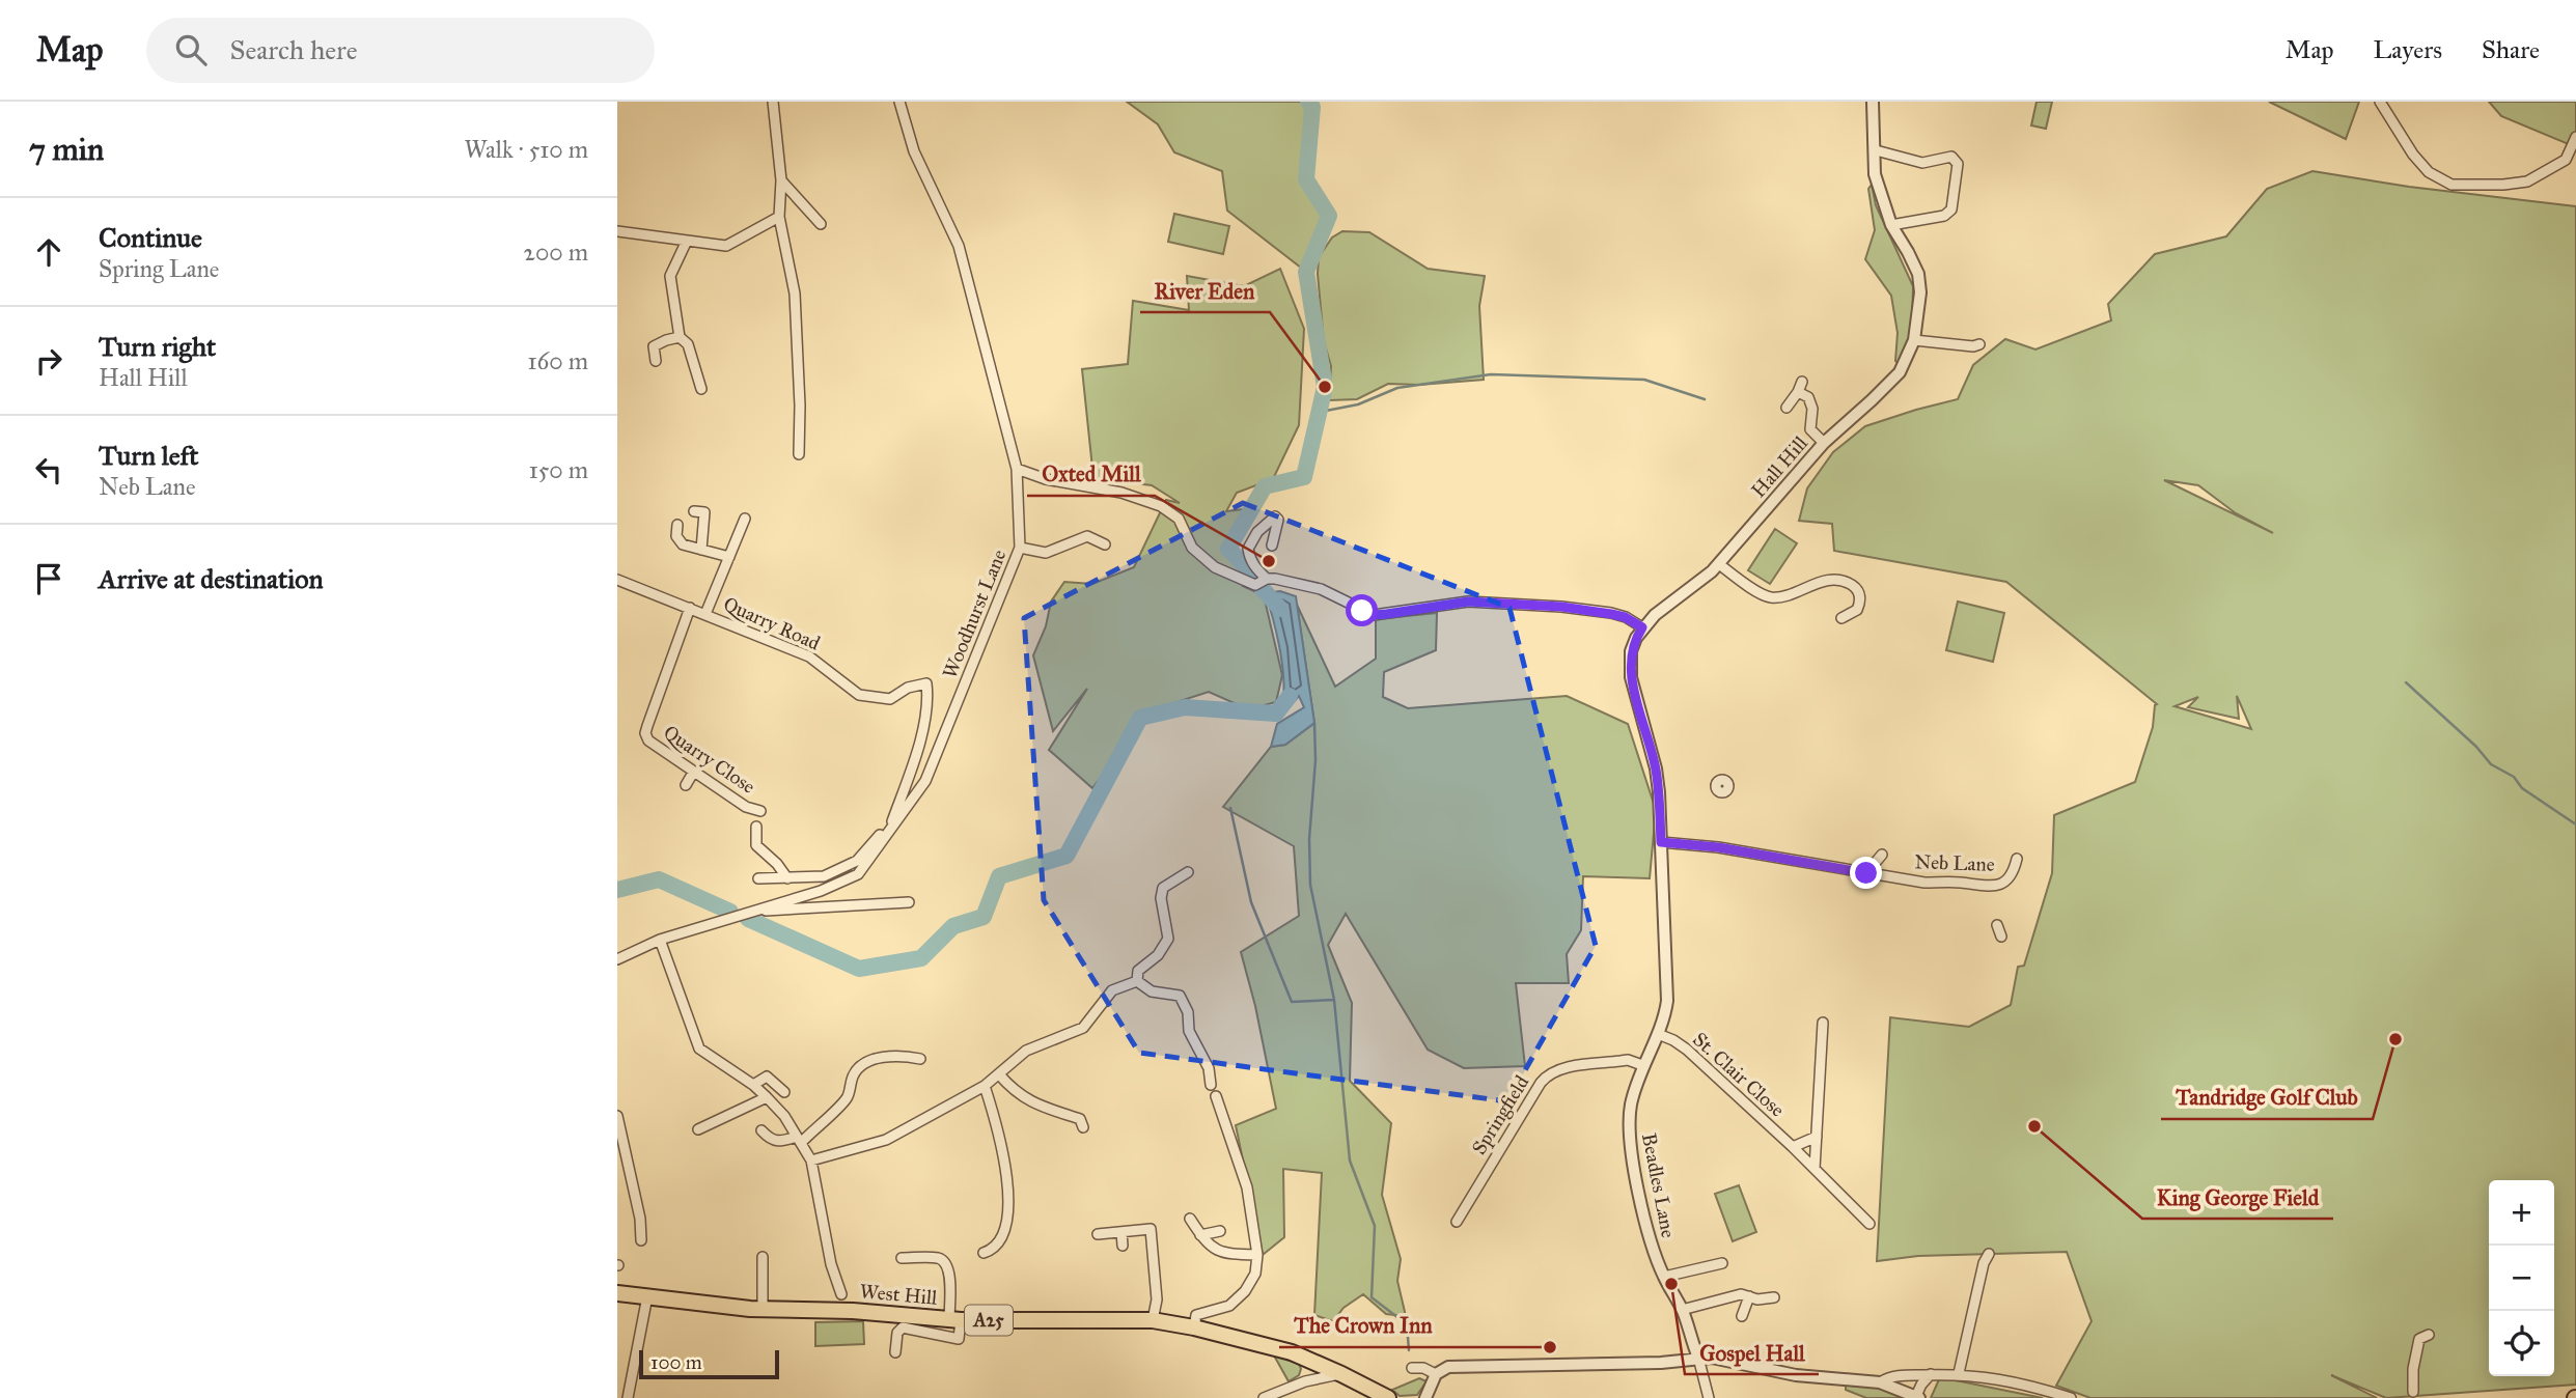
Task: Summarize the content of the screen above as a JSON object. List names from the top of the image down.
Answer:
{
  "streets": {
    "main road": ["West Hill", "A25"],
    "street": [
      "Hall Hill",
      "Woodhurst Lane",
      "Quarry Road",
      "Quarry Close",
      "Neb Lane",
      "St. Clair Close",
      "Springfield",
      "Beadles Lane"
    ]
  },
  "crossings": [
    ["Hall Hill", "Neb Lane"],
    ["Hall Hill", "Beadles Lane"],
    ["Woodhurst Lane", "Quarry Road"],
    ["Quarry Road", "Quarry Close"],
    ["Neb Lane", "Beadles Lane"],
    ["St. Clair Close", "Beadles Lane"],
    ["Springfield", "Beadles Lane"],
    ["West Hill", "A25"]
  ],
  "places": [
    "River Eden",
    "Oxted Mill",
    "Tandridge Golf Club",
    "King George Field",
    "Gospel Hall",
    "The Crown Inn"
  ],
  "scale_bar": "100 m",
  "page": {
    "header": "Map",
    "search": "Search here",
    "nav": ["Map", "Layers", "Share"],
    "heading": ["7 min", "Walk · 510 m"],
    "list": [
      ["Continue", "Spring Lane", "200 m"],
      ["Turn right", "Hall Hill", "160 m"],
      ["Turn left", "Neb Lane", "150 m"],
      "Arrive at destination"
    ],
    "map_buttons": ["+", "−"],
    "scale": "100 m"
  }
}
